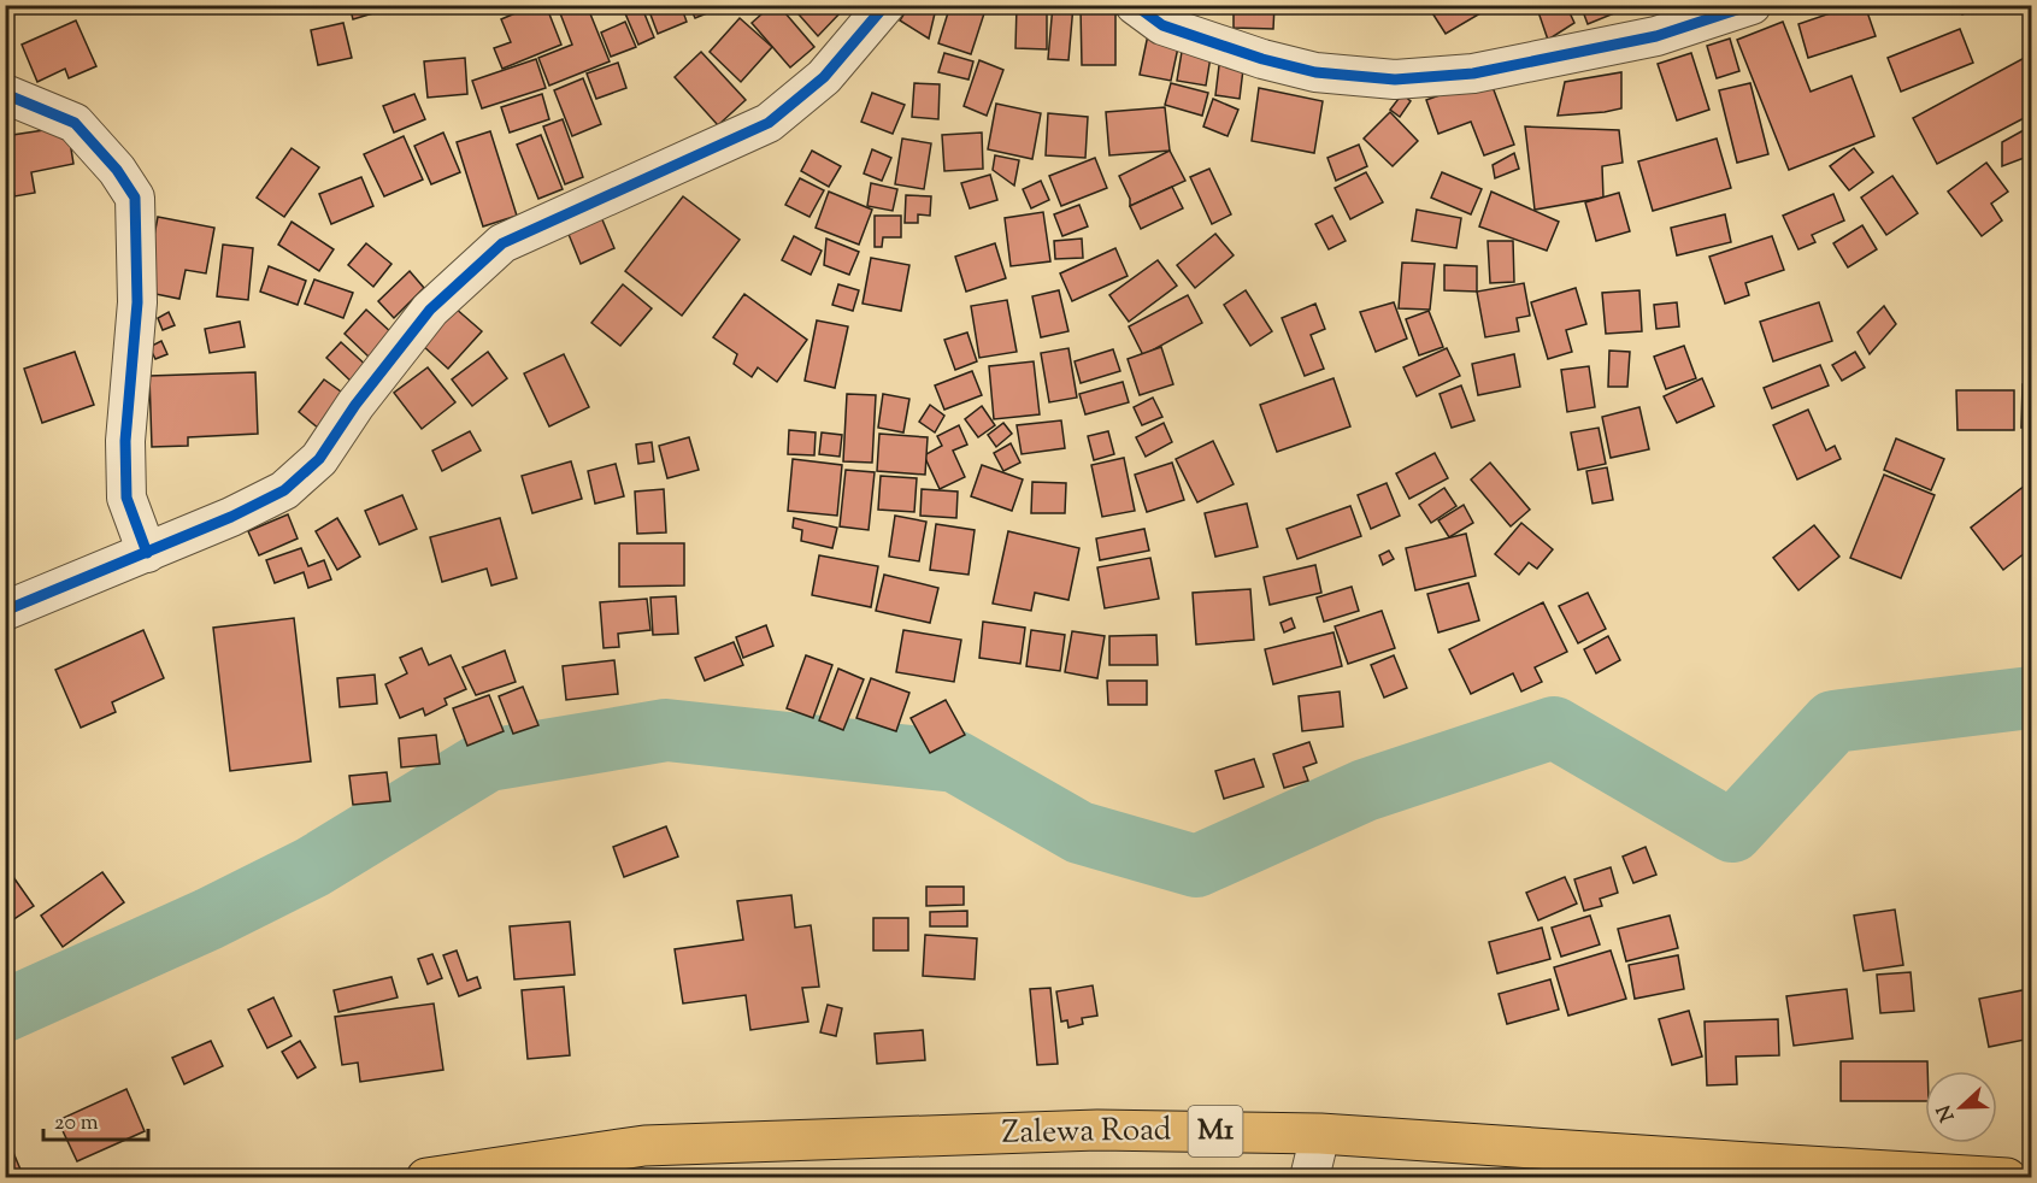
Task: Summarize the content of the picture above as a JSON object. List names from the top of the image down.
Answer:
{
  "streets": {
    "highway": ["M1", "Zalewa Road"]
  },
  "scale_bar": "20 m",
  "north": "left"
}
